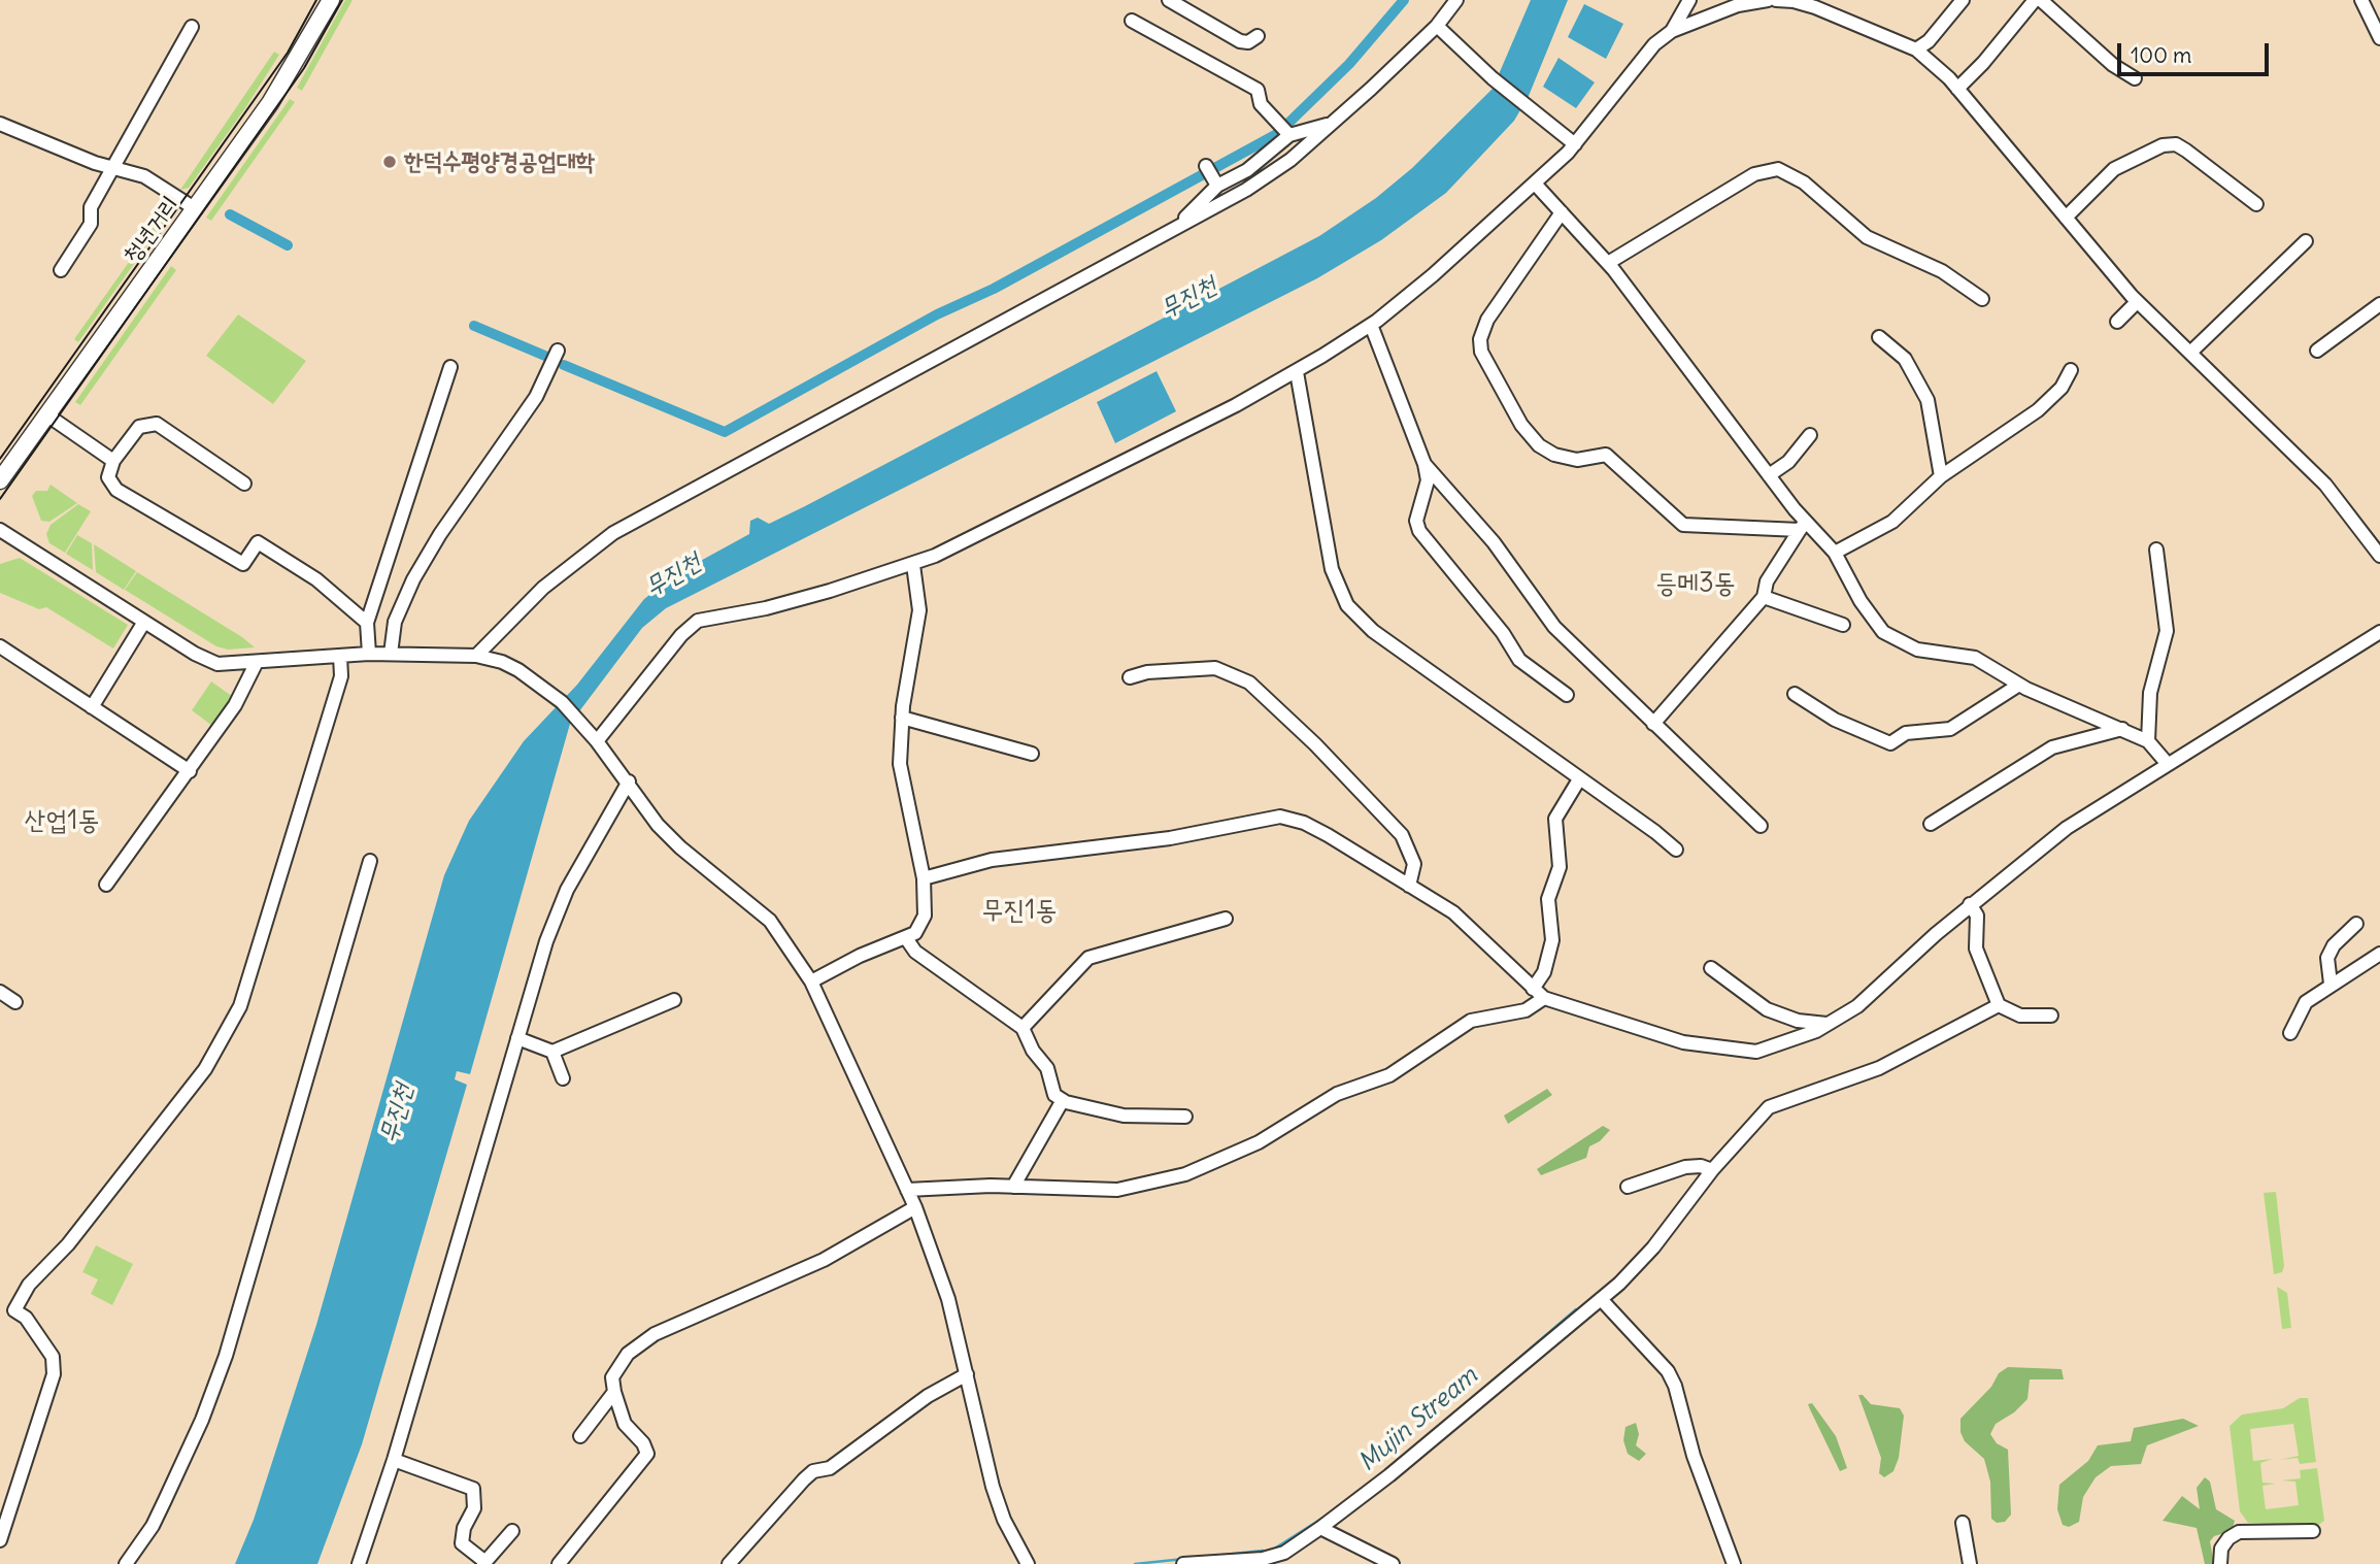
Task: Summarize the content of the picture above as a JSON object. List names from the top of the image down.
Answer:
{
  "streets": {
    "main road": ["청년거리"]
  },
  "districts": ["등메3동", "산업1동", "무진1동"],
  "water": ["무진천", "Mujin Stream"],
  "places": ["한덕수평양경공업대학"],
  "scale_bar": "100 m"
}
